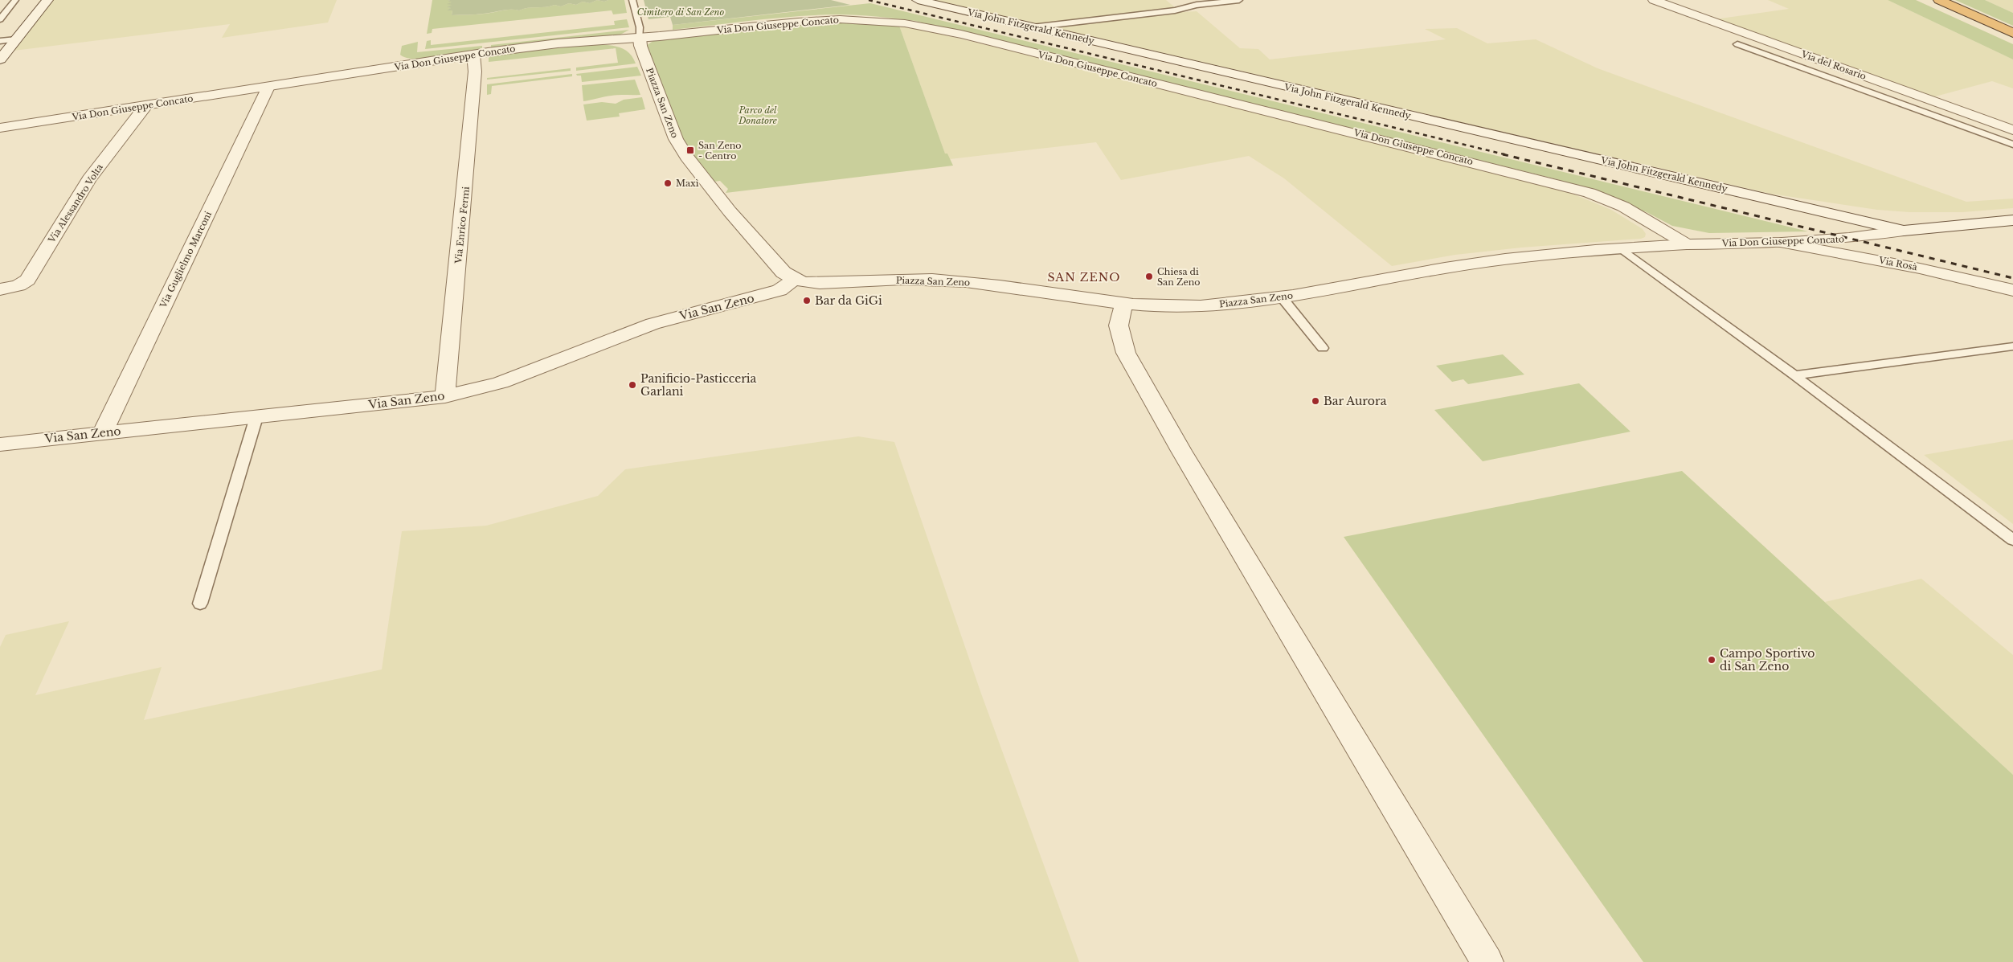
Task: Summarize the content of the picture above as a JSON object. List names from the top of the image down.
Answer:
{
  "streets": {
    "street": [
      "Via Don Giuseppe Concato",
      "Via John Fitzgerald Kennedy",
      "Via del Rosario",
      "Piazza San Zeno",
      "Via Alessandro Volta",
      "Via Enrico Fermi",
      "Via Guglielmo Marconi",
      "Via Rosà",
      "Via San Zeno"
    ]
  },
  "crossings": [
    ["Via Don Giuseppe Concato", "Via John Fitzgerald Kennedy"],
    ["Via Don Giuseppe Concato", "Piazza San Zeno"],
    ["Via Don Giuseppe Concato", "Via Alessandro Volta"],
    ["Via Don Giuseppe Concato", "Via Enrico Fermi"],
    ["Via Don Giuseppe Concato", "Via Guglielmo Marconi"],
    ["Via Don Giuseppe Concato", "Via Rosà"],
    ["Piazza San Zeno", "Via San Zeno"],
    ["Via Enrico Fermi", "Via San Zeno"],
    ["Via Guglielmo Marconi", "Via San Zeno"]
  ],
  "districts": ["SAN ZENO"],
  "parks": ["Cimitero di San Zeno", "Parco del Donatore"],
  "places": {
    "transit": ["San Zeno - Centro"],
    "other": [
      "Maxì",
      "Chiesa di San Zeno",
      "Bar da GiGi",
      "Panificio-Pasticceria Garlani",
      "Bar Aurora",
      "Campo Sportivo di San Zeno"
    ]
  }
}
